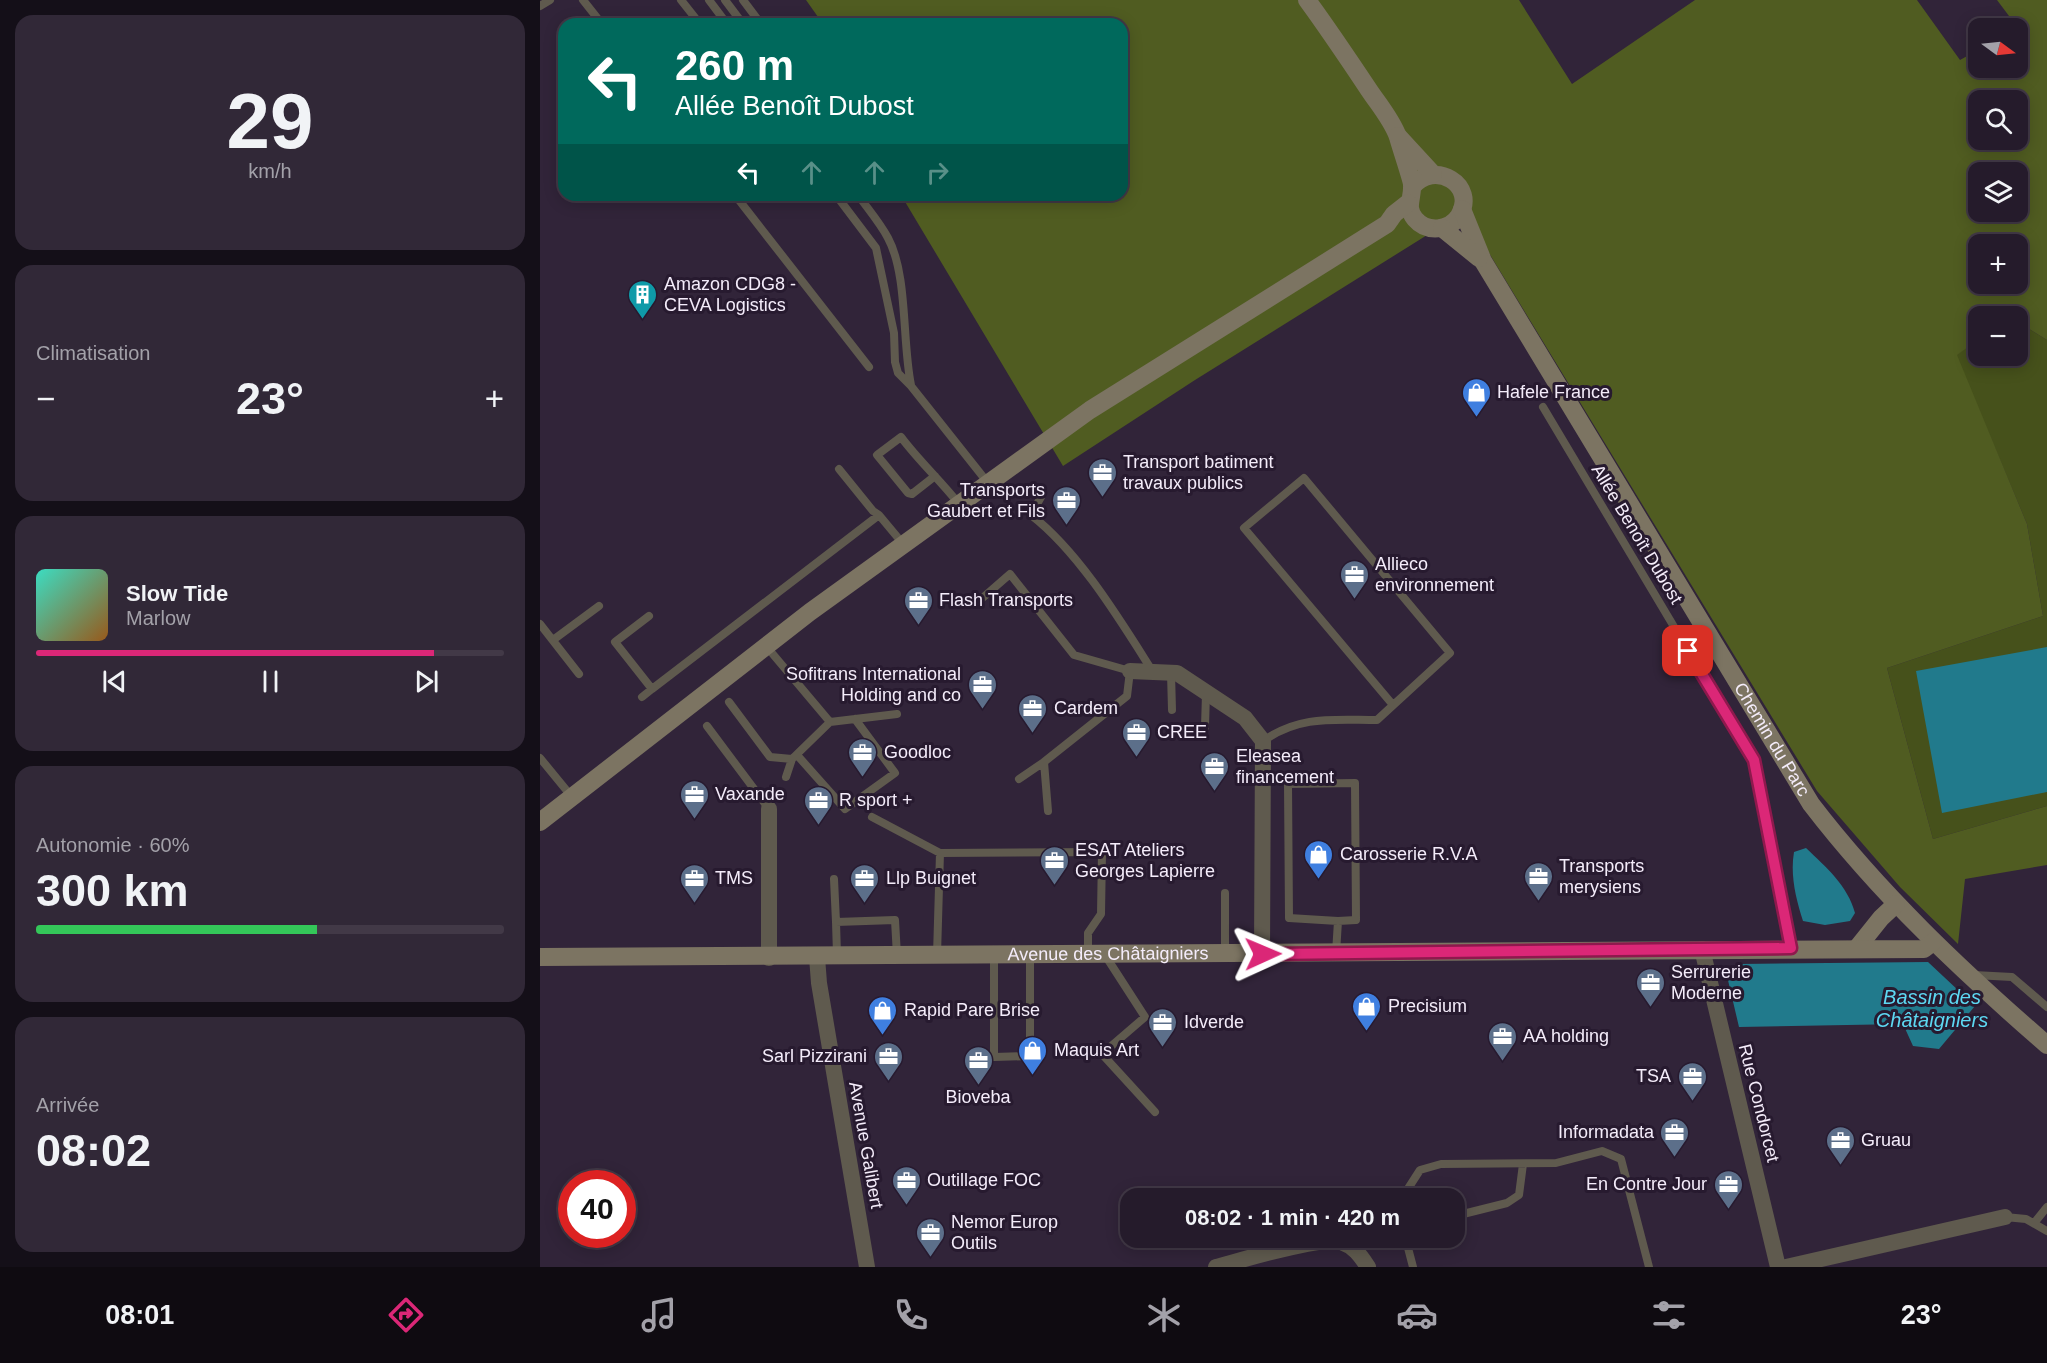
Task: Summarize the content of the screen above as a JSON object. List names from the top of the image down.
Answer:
{
  "streets": {
    "street": [
      "Chemin du Parc",
      "Avenue des Châtaigniers",
      "Rue Condorcet",
      "Avenue Galibert"
    ],
    "lane": ["Allée Benoît Dubost"]
  },
  "crossings": [
    ["Allée Benoît Dubost", "Avenue des Châtaigniers"],
    ["Chemin du Parc", "Avenue des Châtaigniers"],
    ["Avenue des Châtaigniers", "Rue Condorcet"],
    ["Avenue des Châtaigniers", "Avenue Galibert"]
  ],
  "water": ["Bassin des Châtaigniers"],
  "places": {
    "building": ["Amazon CDG8 - CEVA Logistics"],
    "shop": [
      "Hafele France",
      "Carosserie R.V.A",
      "Precisium",
      "Rapid Pare Brise",
      "Maquis Art"
    ],
    "office": [
      "Transport batiment travaux publics",
      "Transports Gaubert et Fils",
      "Allieco environnement",
      "Flash Transports",
      "Sofitrans International Holding and co",
      "Cardem",
      "CREE",
      "Goodloc",
      "Eleasea financement",
      "Vaxande",
      "R sport +",
      "ESAT Ateliers Georges Lapierre",
      "Transports merysiens",
      "TMS",
      "Llp Buignet",
      "Serrurerie Moderne",
      "Idverde",
      "AA holding",
      "Sarl Pizzirani",
      "Bioveba",
      "TSA",
      "Informadata",
      "Gruau",
      "Outillage FOC",
      "En Contre Jour",
      "Nemor Europ Outils"
    ]
  },
  "north": "right",
  "page": {
    "tile": [
      ["29", "km/h"],
      "Climatisation",
      ["Autonomie · 60%", "300 km"],
      ["Arrivée", "08:02"]
    ],
    "map_buttons": ["+", "−"],
    "turn": ["260 m", "Allée Benoît Dubost"],
    "heat": ["−", "23°", "+"],
    "song": ["Slow Tide", "Marlow"],
    "limit": "40",
    "trip": "08:02 · 1 min · 420 m",
    "tabs": ["08:01", "23°"]
  }
}
